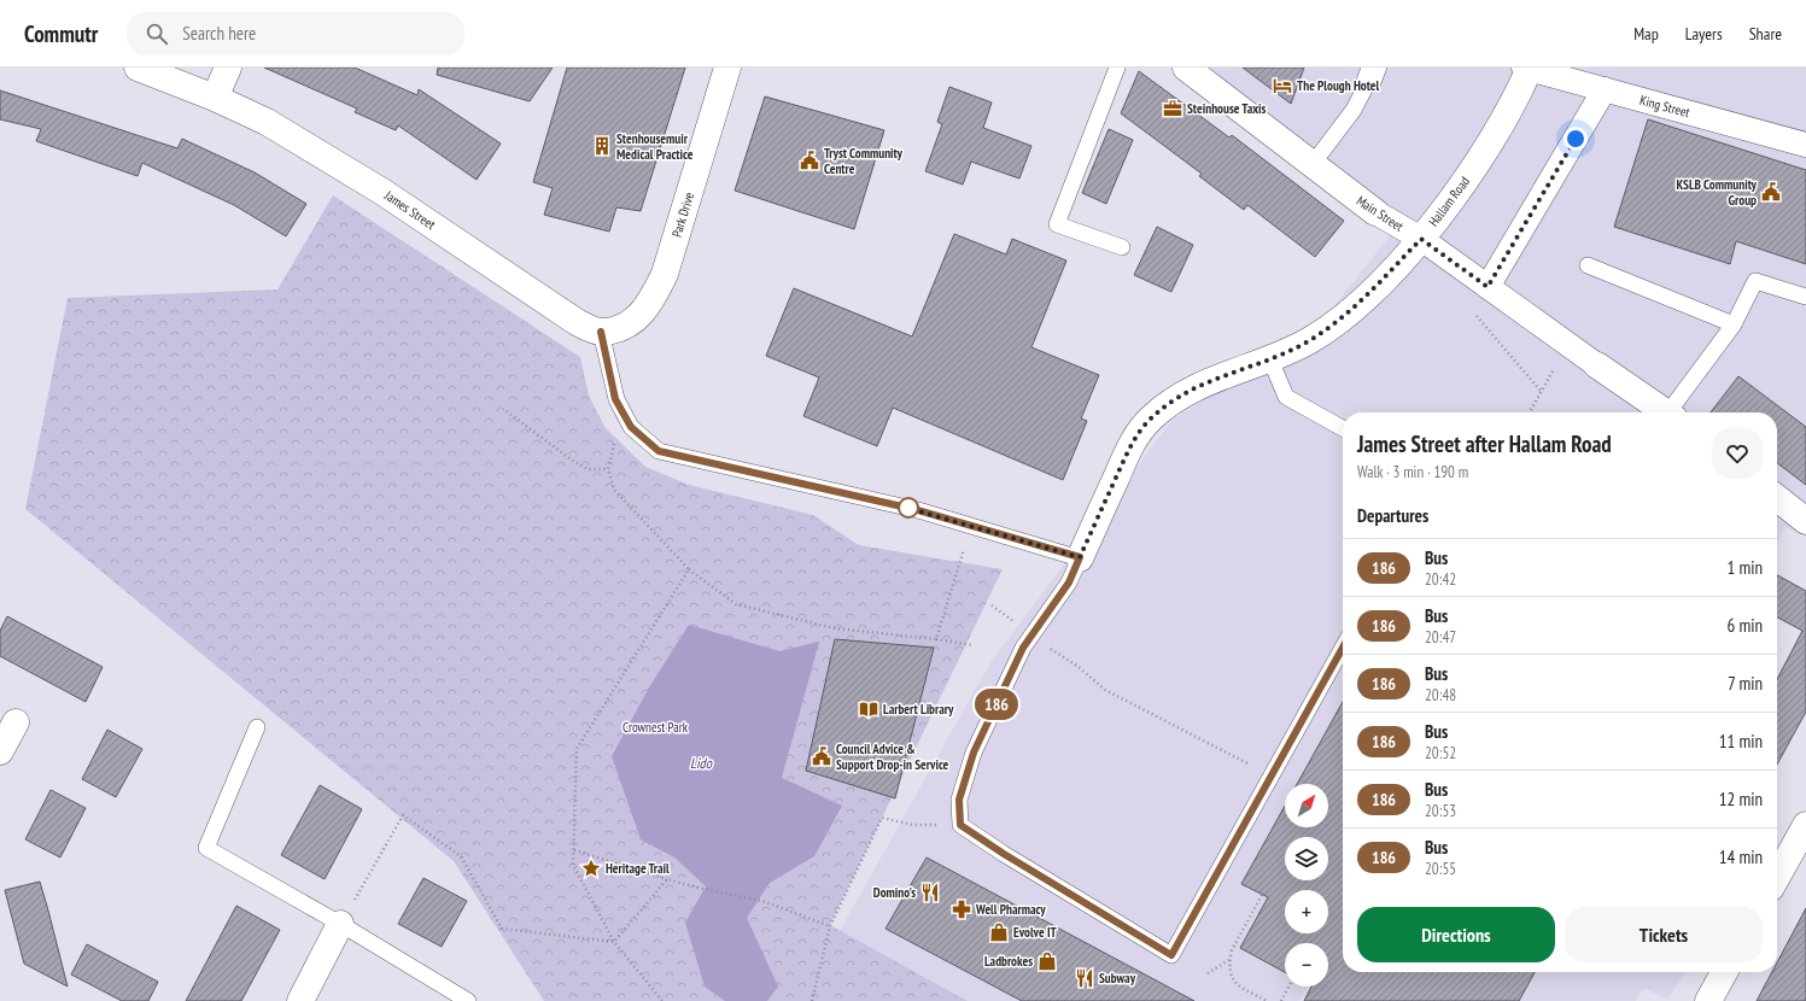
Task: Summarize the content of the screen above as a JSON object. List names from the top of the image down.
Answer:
{
  "streets": {
    "street": [
      "King Street",
      "Hallam Road",
      "James Street",
      "Main Street",
      "Park Drive"
    ]
  },
  "crossings": [
    ["King Street", "Hallam Road"],
    ["Hallam Road", "Main Street"],
    ["James Street", "Park Drive"]
  ],
  "water": ["Lido"],
  "parks": ["Crownest Park"],
  "places": {
    "hotel": ["The Plough Hotel"],
    "office": ["Steinhouse Taxis"],
    "building": ["Stenhousemuir Medical Practice"],
    "public building": ["Tryst Community Centre", "KSLB Community Group", "Council Advice & Support Drop-in Service"],
    "library": ["Larbert Library"],
    "place": ["Heritage Trail"],
    "restaurant": ["Domino's", "Subway"],
    "pharmacy": ["Well Pharmacy"],
    "shop": ["Evolve IT", "Ladbrokes"]
  },
  "lines": ["bus line 186"],
  "north": "top right",
  "page": {
    "header": "Commutr",
    "search": "Search here",
    "nav": ["Map", "Layers", "Share"],
    "on_map": "186",
    "heading": [
      ["James Street after Hallam Road", "Walk · 3 min · 190 m"],
      "Departures"
    ],
    "list": [
      {
        "mark": "186",
        "name": "Bus",
        "note": "20:42",
        "value": "1 min"
      },
      {
        "mark": "186",
        "name": "Bus",
        "note": "20:47",
        "value": "6 min"
      },
      {
        "mark": "186",
        "name": "Bus",
        "note": "20:48",
        "value": "7 min"
      },
      {
        "mark": "186",
        "name": "Bus",
        "note": "20:52",
        "value": "11 min"
      },
      {
        "mark": "186",
        "name": "Bus",
        "note": "20:53",
        "value": "12 min"
      },
      {
        "mark": "186",
        "name": "Bus",
        "note": "20:55",
        "value": "14 min"
      }
    ],
    "map_buttons": ["+", "−"],
    "buttons": ["Directions", "Tickets"]
  }
}
